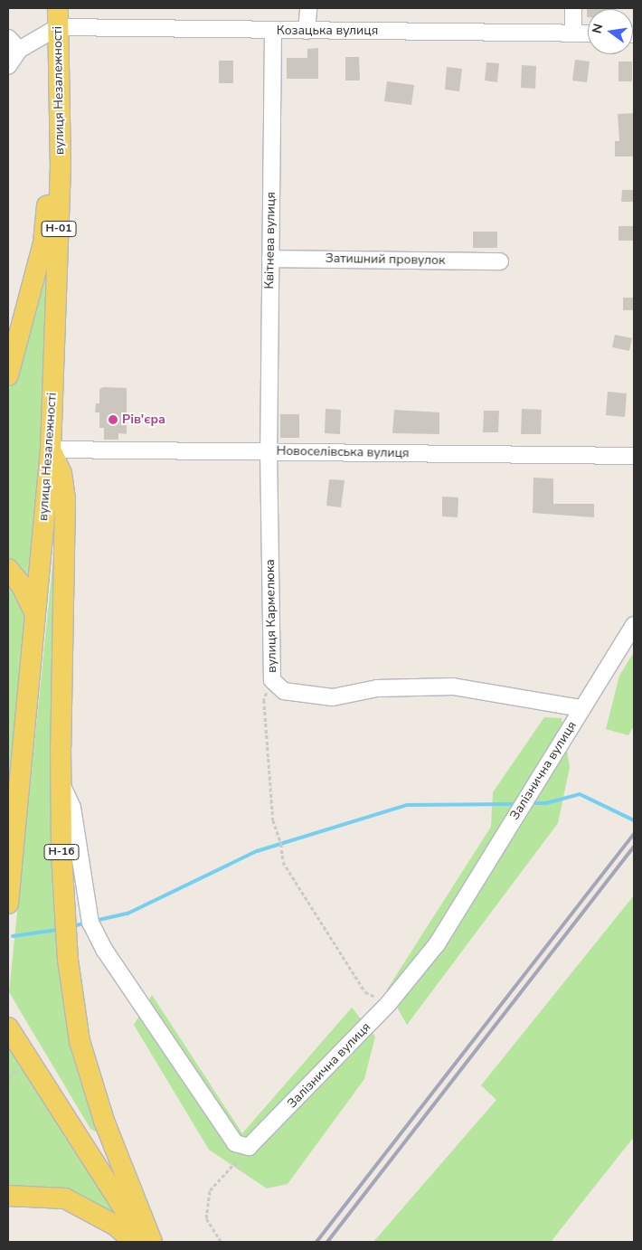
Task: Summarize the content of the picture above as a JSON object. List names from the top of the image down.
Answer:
{
  "streets": {
    "main road": ["вулиця Незалежності", "Н-01", "Н-16"],
    "street": [
      "Козацька вулиця",
      "Квітнева вулиця",
      "Затишний провулок",
      "Новоселівська вулиця",
      "вулиця Кармелюка",
      "Залізнична вулиця"
    ]
  },
  "crossings": [
    ["Козацька вулиця", "вулиця Незалежності"],
    ["Козацька вулиця", "Квітнева вулиця"],
    ["вулиця Незалежності", "Новоселівська вулиця"],
    ["вулиця Незалежності", "Н-16"],
    ["Квітнева вулиця", "Затишний провулок"],
    ["Квітнева вулиця", "Новоселівська вулиця"],
    ["Квітнева вулиця", "вулиця Кармелюка"],
    ["Новоселівська вулиця", "вулиця Кармелюка"],
    ["Новоселівська вулиця", "Н-16"],
    ["вулиця Кармелюка", "Залізнична вулиця"]
  ],
  "places": ["Рів'єра"],
  "north": "left"
}
